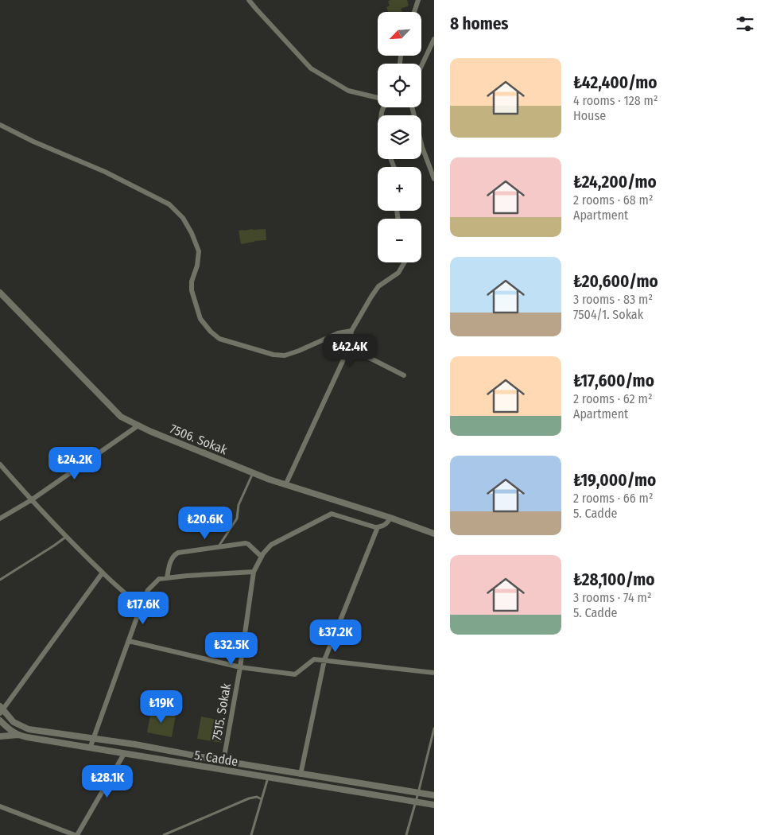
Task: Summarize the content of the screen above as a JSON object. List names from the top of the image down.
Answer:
{
  "streets": {
    "street": ["7506. Sokak", "7515. Sokak", "5. Cadde"]
  },
  "north": "bottom left",
  "page": {
    "heading": "8 homes",
    "map_buttons": ["+", "−"],
    "list": [
      {
        "name": "₺42,400/mo",
        "note": "4 rooms · 128 m² · House"
      },
      {
        "name": "₺24,200/mo",
        "note": "2 rooms · 68 m² · Apartment"
      },
      {
        "name": "₺20,600/mo",
        "note": "3 rooms · 83 m² · 7504/1. Sokak"
      },
      {
        "name": "₺17,600/mo",
        "note": "2 rooms · 62 m² · Apartment"
      },
      {
        "name": "₺19,000/mo",
        "note": "2 rooms · 66 m² · 5. Cadde"
      },
      {
        "name": "₺28,100/mo",
        "note": "3 rooms · 74 m² · 5. Cadde"
      }
    ],
    "price": [
      "₺42.4K",
      "₺24.2K",
      "₺20.6K",
      "₺17.6K",
      "₺37.2K",
      "₺32.5K",
      "₺19K",
      "₺28.1K"
    ]
  }
}
